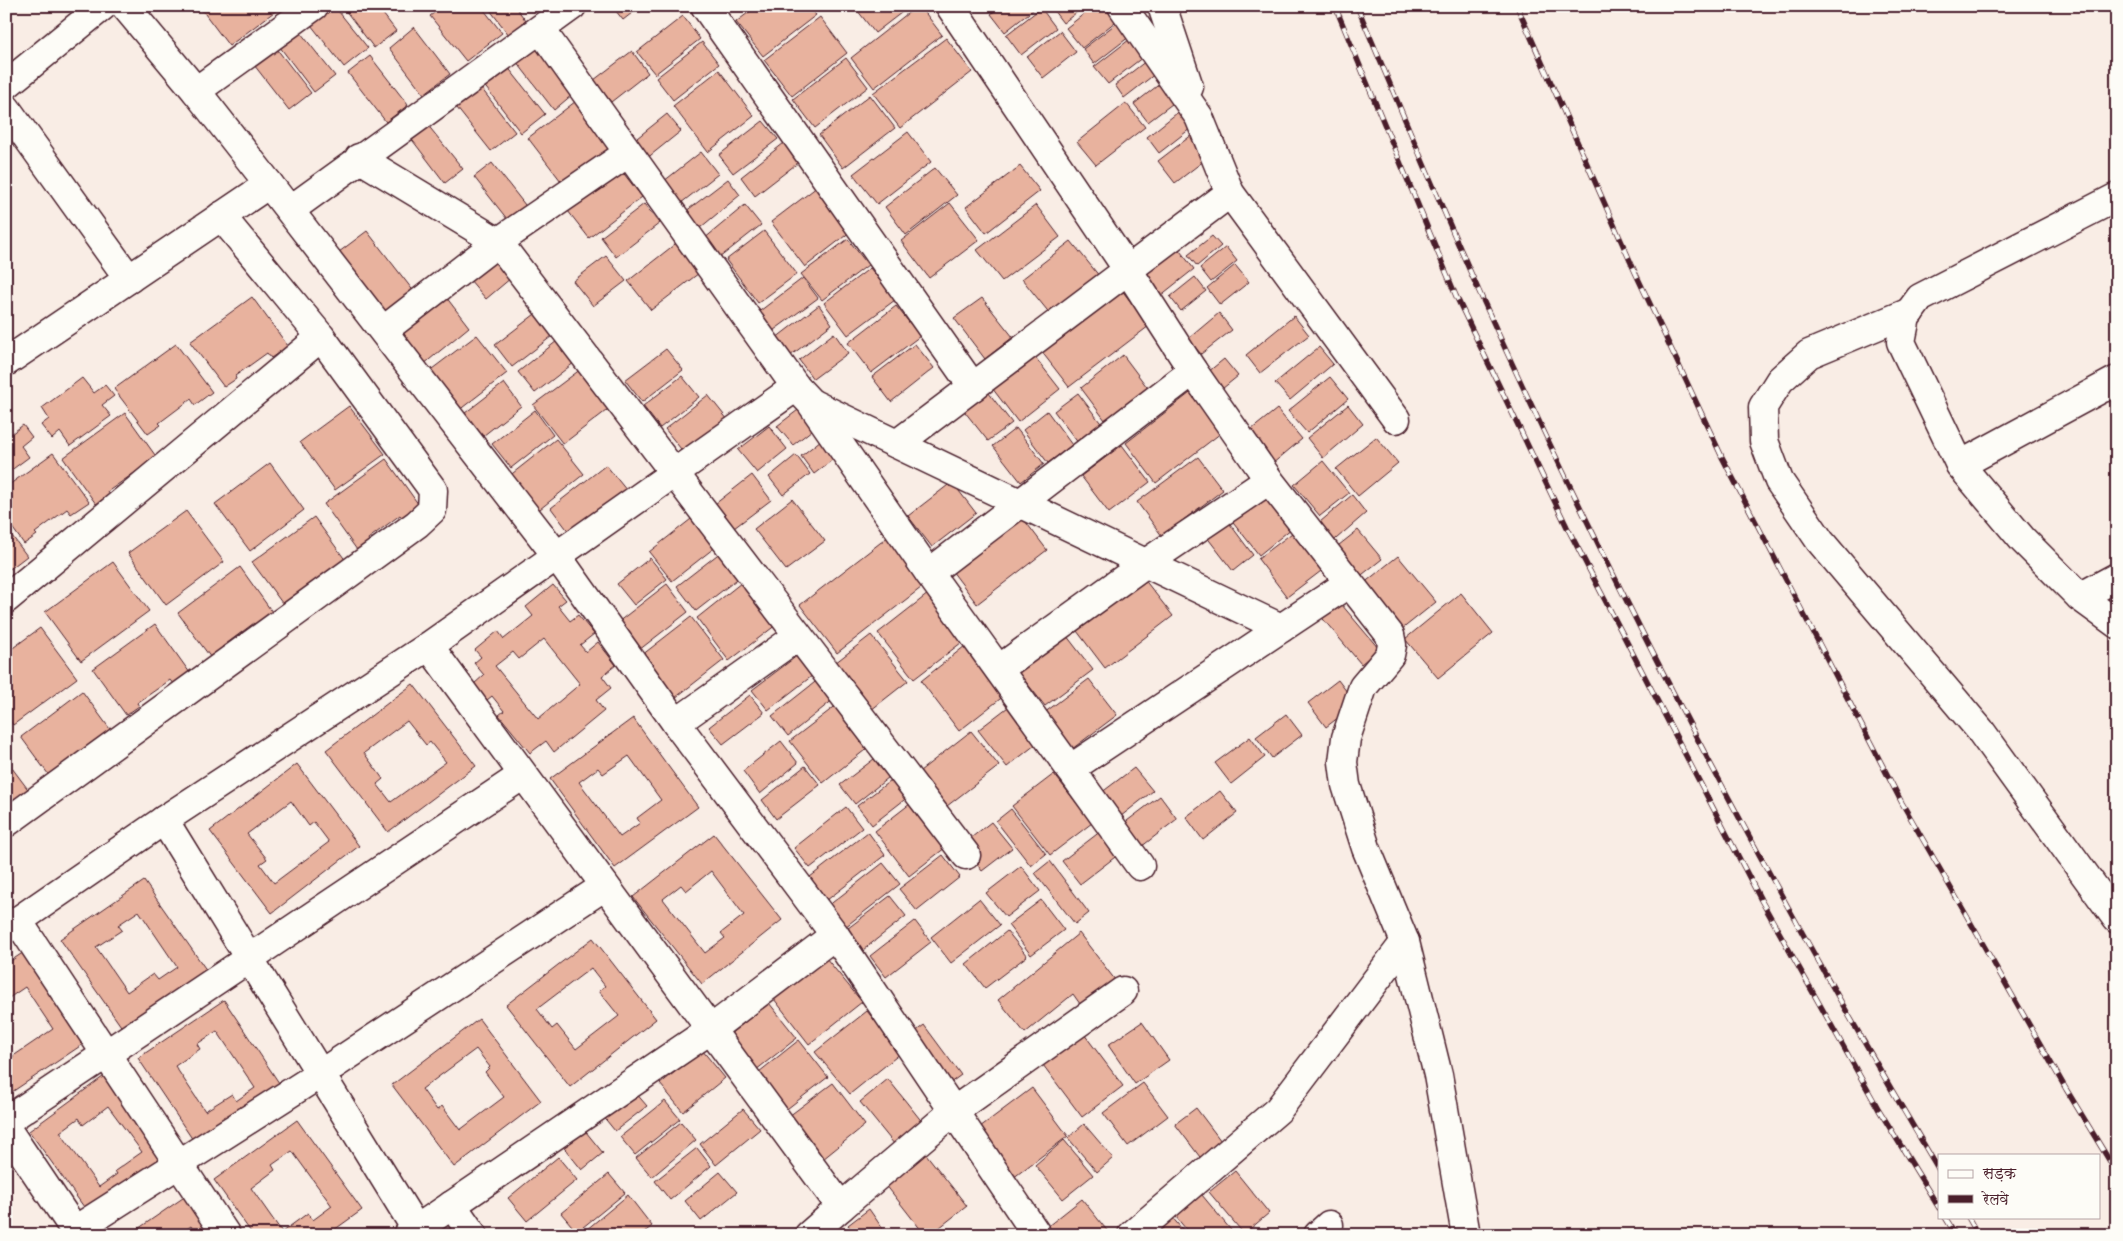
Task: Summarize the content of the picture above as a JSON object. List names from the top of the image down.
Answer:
{
  "legend": ["सड़क", "रेलवे"]
}
